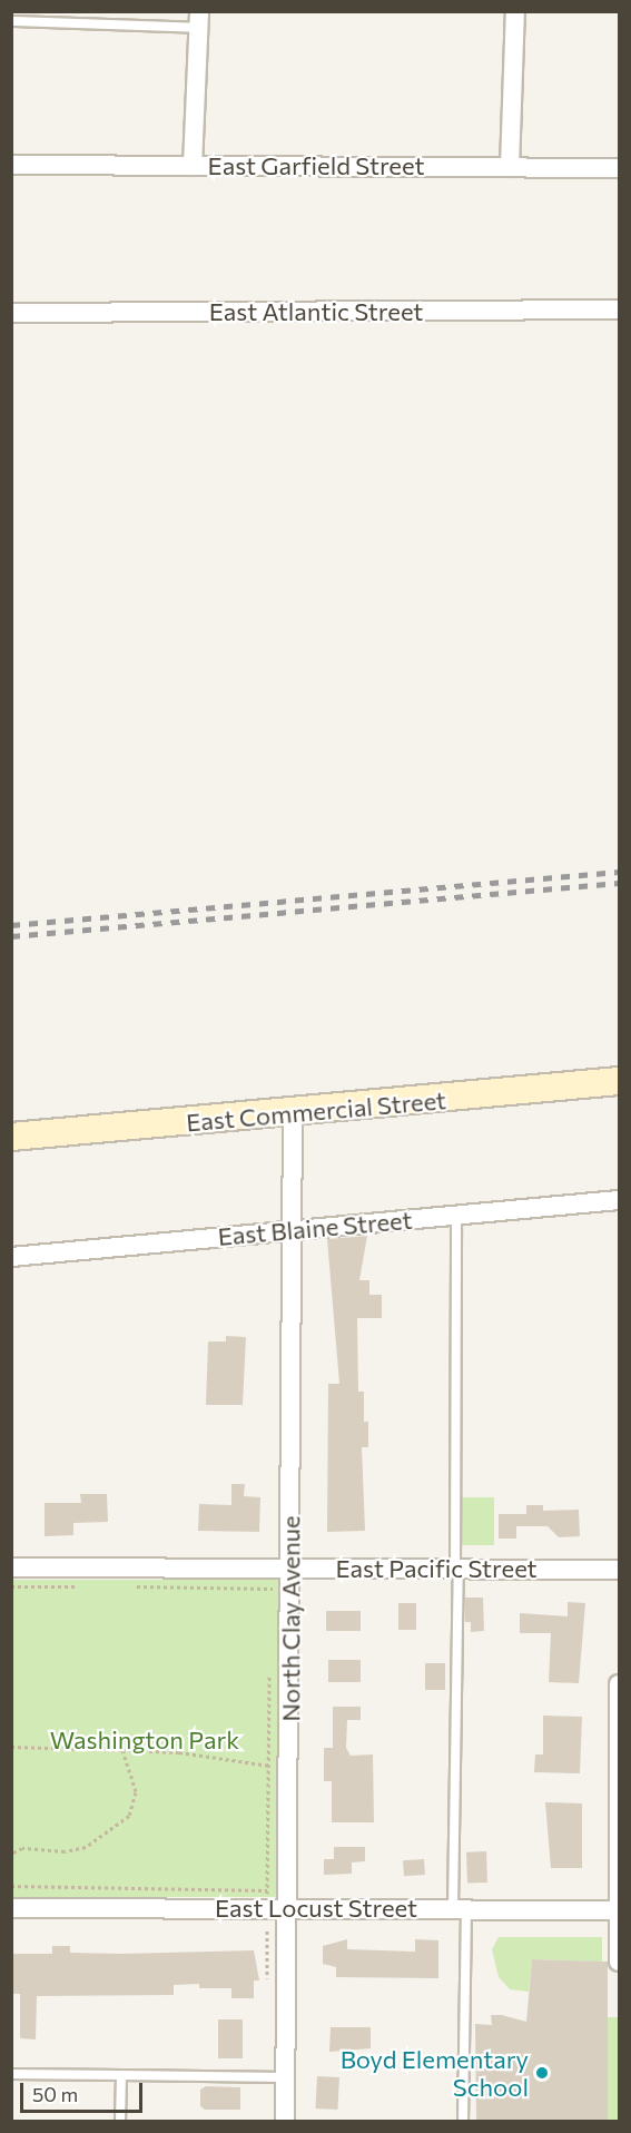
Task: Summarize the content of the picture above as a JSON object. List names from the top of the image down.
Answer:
{
  "streets": {
    "street": [
      "East Garfield Street",
      "East Atlantic Street",
      "East Commercial Street",
      "East Blaine Street",
      "East Pacific Street",
      "North Clay Avenue",
      "East Locust Street"
    ]
  },
  "crossings": [
    ["East Commercial Street", "North Clay Avenue"],
    ["East Blaine Street", "North Clay Avenue"],
    ["East Pacific Street", "North Clay Avenue"],
    ["North Clay Avenue", "East Locust Street"]
  ],
  "parks": ["Washington Park"],
  "places": ["Boyd Elementary School"],
  "scale_bar": "50 m"
}
